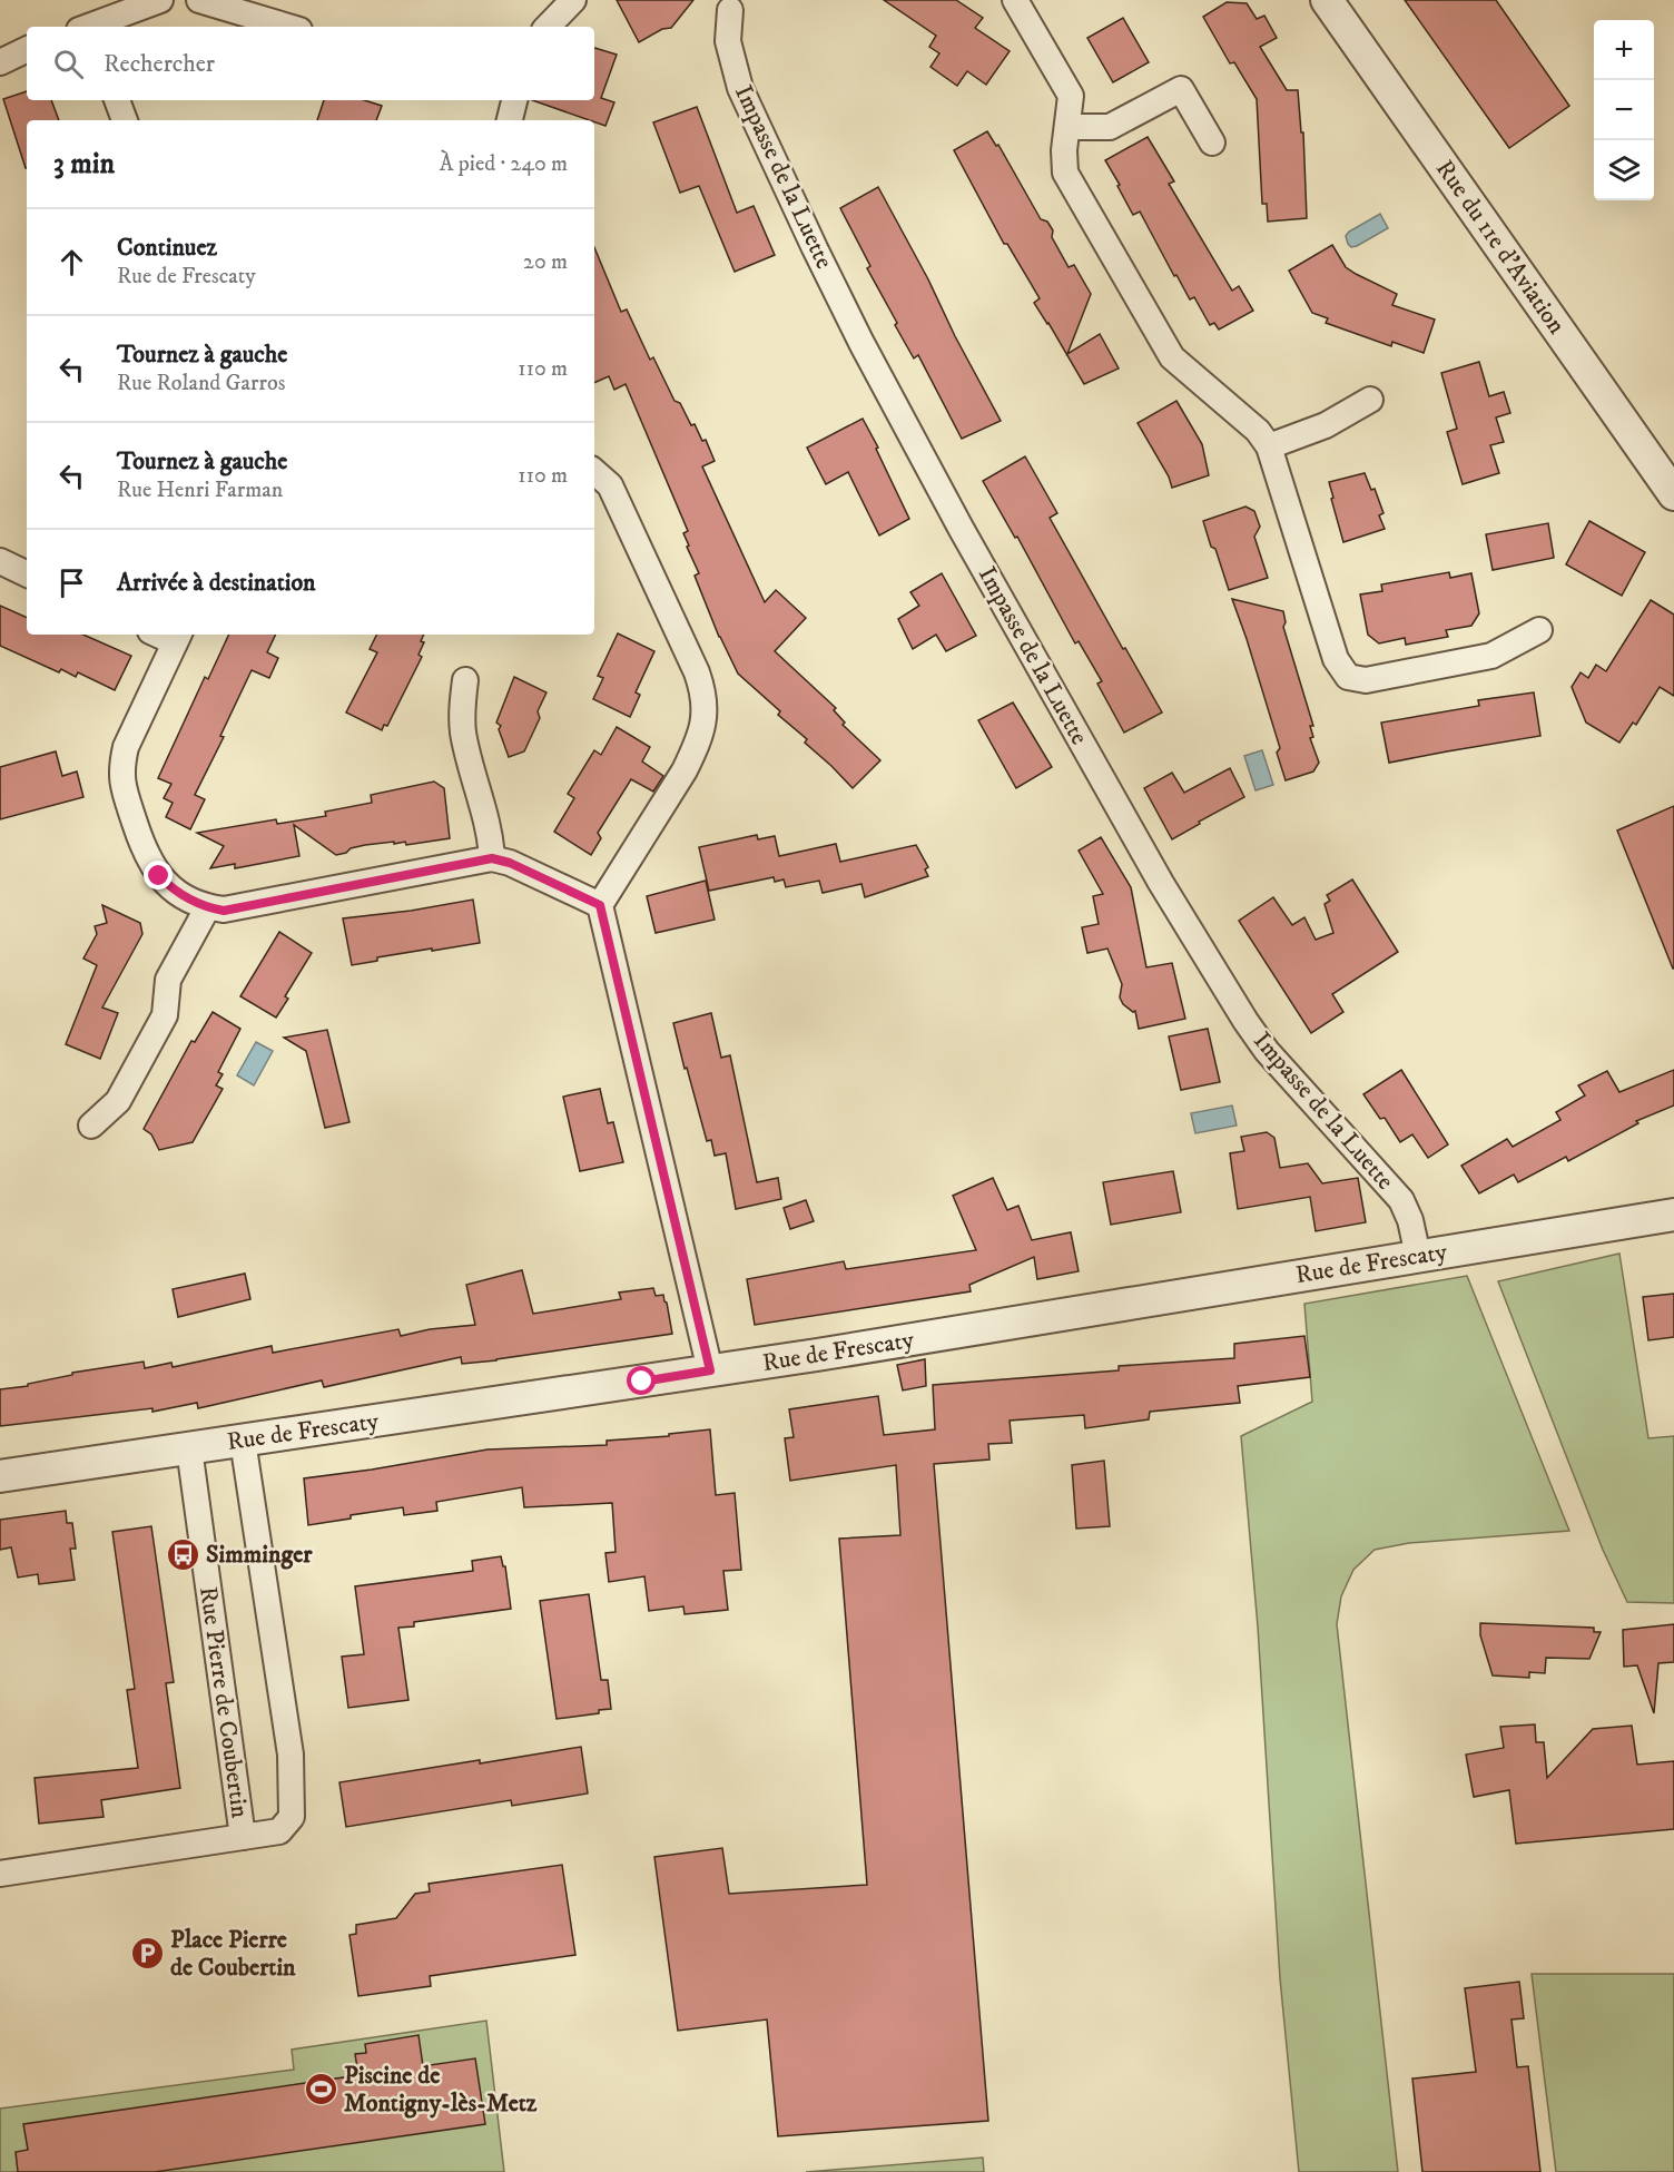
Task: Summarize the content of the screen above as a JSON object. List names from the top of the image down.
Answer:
{
  "streets": {
    "street": [
      "Impasse de la Luette",
      "Rue du 11e d'Aviation",
      "Rue de Frescaty",
      "Rue Pierre de Coubertin"
    ]
  },
  "crossings": [
    ["Impasse de la Luette", "Rue de Frescaty"],
    ["Rue de Frescaty", "Rue Pierre de Coubertin"]
  ],
  "places": {
    "bus stop": ["Simminger"],
    "parking": ["Place Pierre de Coubertin"],
    "sports": ["Piscine de Montigny-lès-Metz"]
  },
  "page": {
    "map_buttons": ["+", "−"],
    "search": "Rechercher",
    "heading": ["3 min", "À pied · 240 m"],
    "list": [
      ["Continuez", "Rue de Frescaty", "20 m"],
      ["Tournez à gauche", "Rue Roland Garros", "110 m"],
      ["Tournez à gauche", "Rue Henri Farman", "110 m"],
      "Arrivée à destination"
    ]
  }
}
